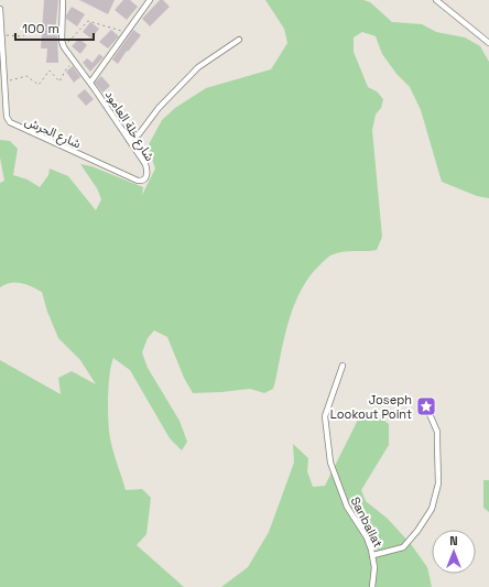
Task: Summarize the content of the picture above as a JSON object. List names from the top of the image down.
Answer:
{
  "streets": {
    "street": ["شارع خلة العامود", "شارع الحرش", "Sanballat"]
  },
  "crossings": [
    ["شارع خلة العامود", "شارع الحرش"]
  ],
  "places": {
    "place": ["Joseph Lookout Point"]
  },
  "scale_bar": "100 m",
  "north": "top"
}
